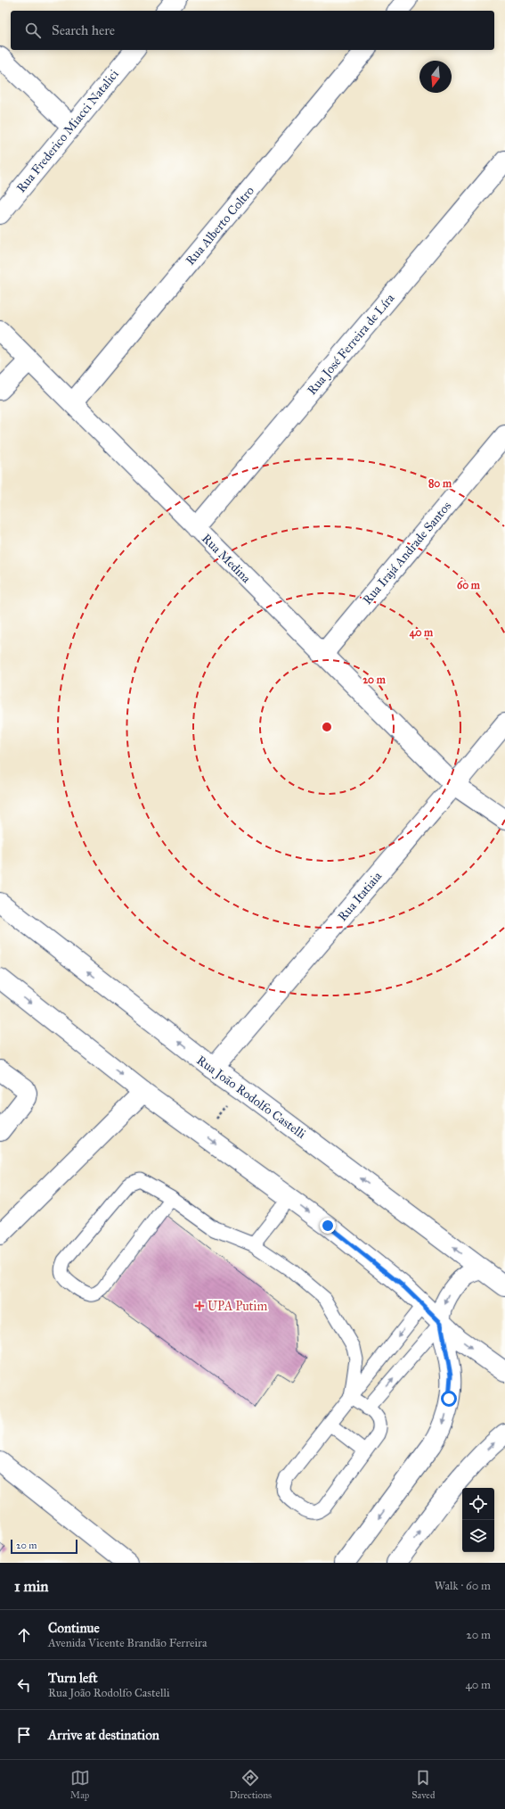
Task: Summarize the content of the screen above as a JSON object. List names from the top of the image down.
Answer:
{
  "streets": {
    "street": [
      "Rua Frederico Miacci Natalici",
      "Rua Alberto Coltro",
      "Rua José Ferreira de Líra",
      "Rua Irajá Andrade Santos",
      "Rua Medina",
      "Rua Itatiaia",
      "Rua João Rodolfo Castelli"
    ]
  },
  "crossings": [
    ["Rua Alberto Coltro", "Rua Medina"],
    ["Rua José Ferreira de Líra", "Rua Medina"],
    ["Rua Irajá Andrade Santos", "Rua Medina"],
    ["Rua Medina", "Rua Itatiaia"],
    ["Rua Itatiaia", "Rua João Rodolfo Castelli"]
  ],
  "places": {
    "health": ["UPA Putim"]
  },
  "scale_bar": "20 m",
  "north": "bottom",
  "page": {
    "search": "Search here",
    "scale": "20 m",
    "heading": ["1 min", "Walk · 60 m"],
    "list": [
      ["Continue", "Avenida Vicente Brandão Ferreira", "20 m"],
      ["Turn left", "Rua João Rodolfo Castelli", "40 m"],
      "Arrive at destination"
    ],
    "nav": ["Map", "Directions", "Saved"]
  },
  "rings": [
    "80 m",
    "60 m",
    "40 m",
    "20 m"
  ]
}
